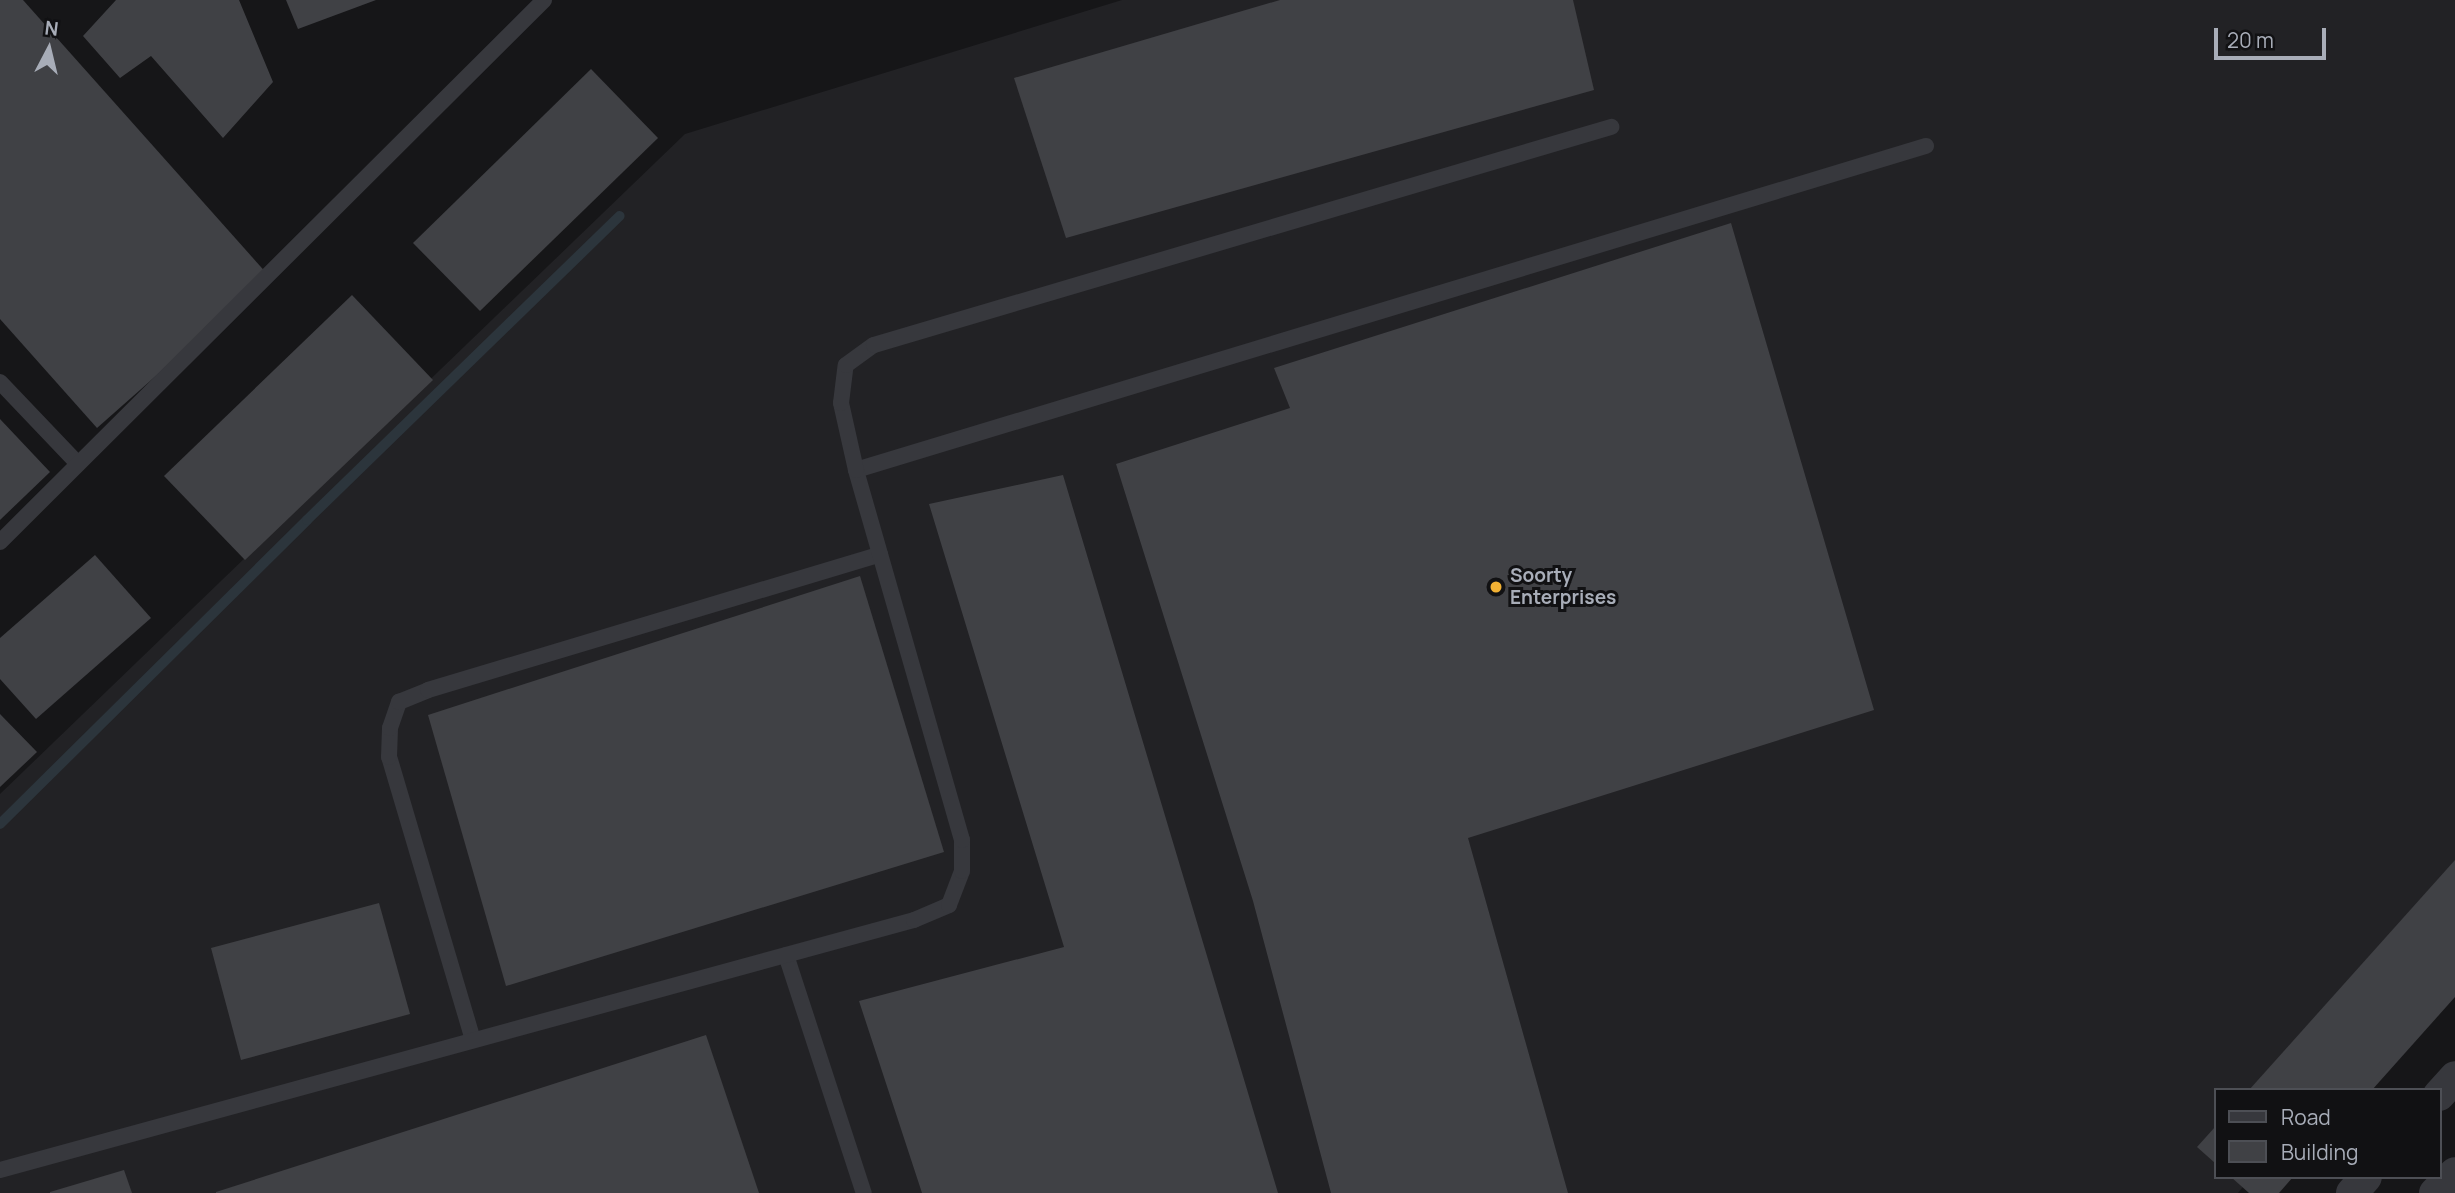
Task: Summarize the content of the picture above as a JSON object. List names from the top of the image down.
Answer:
{
  "places": ["Soorty Enterprises"],
  "legend": ["Road", "Building"],
  "scale_bar": "20 m",
  "north": "top"
}
